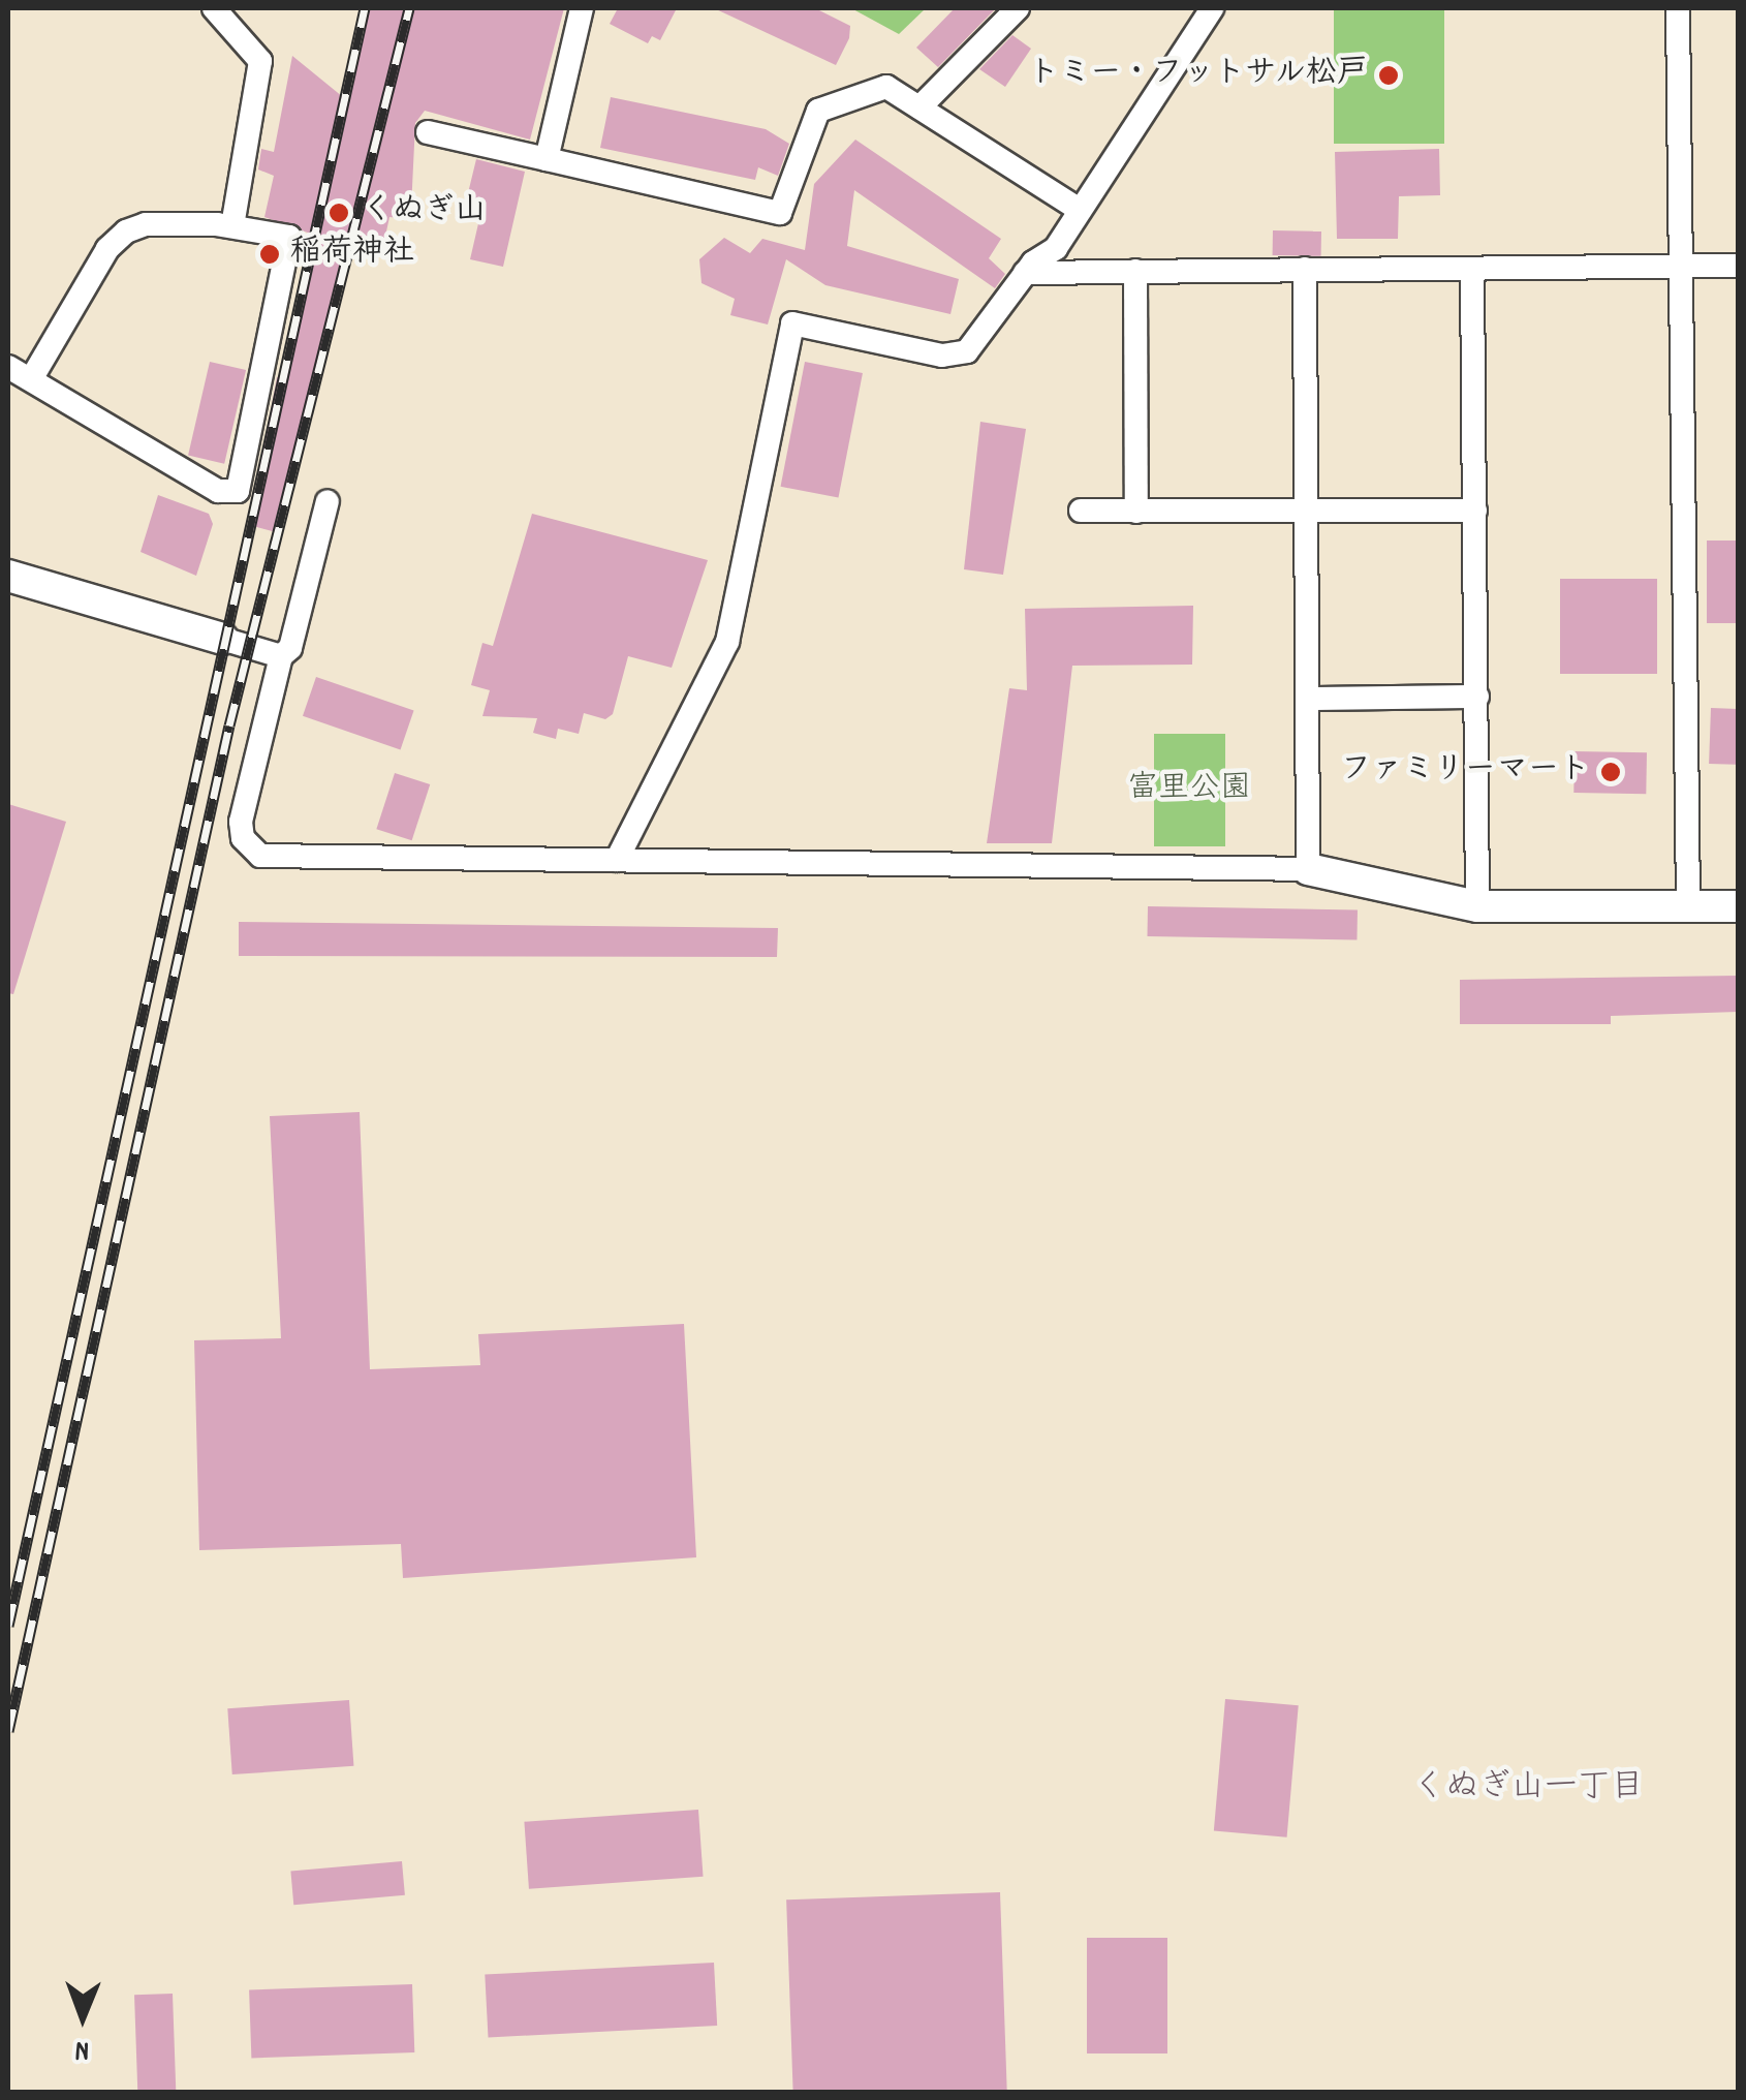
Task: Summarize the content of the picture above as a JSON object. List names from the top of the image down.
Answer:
{
  "districts": ["くぬぎ山一丁目"],
  "parks": ["富里公園"],
  "places": [
    "トミー・フットサル松戸",
    "くぬぎ山",
    "稲荷神社",
    "ファミリーマート"
  ],
  "north": "bottom"
}
